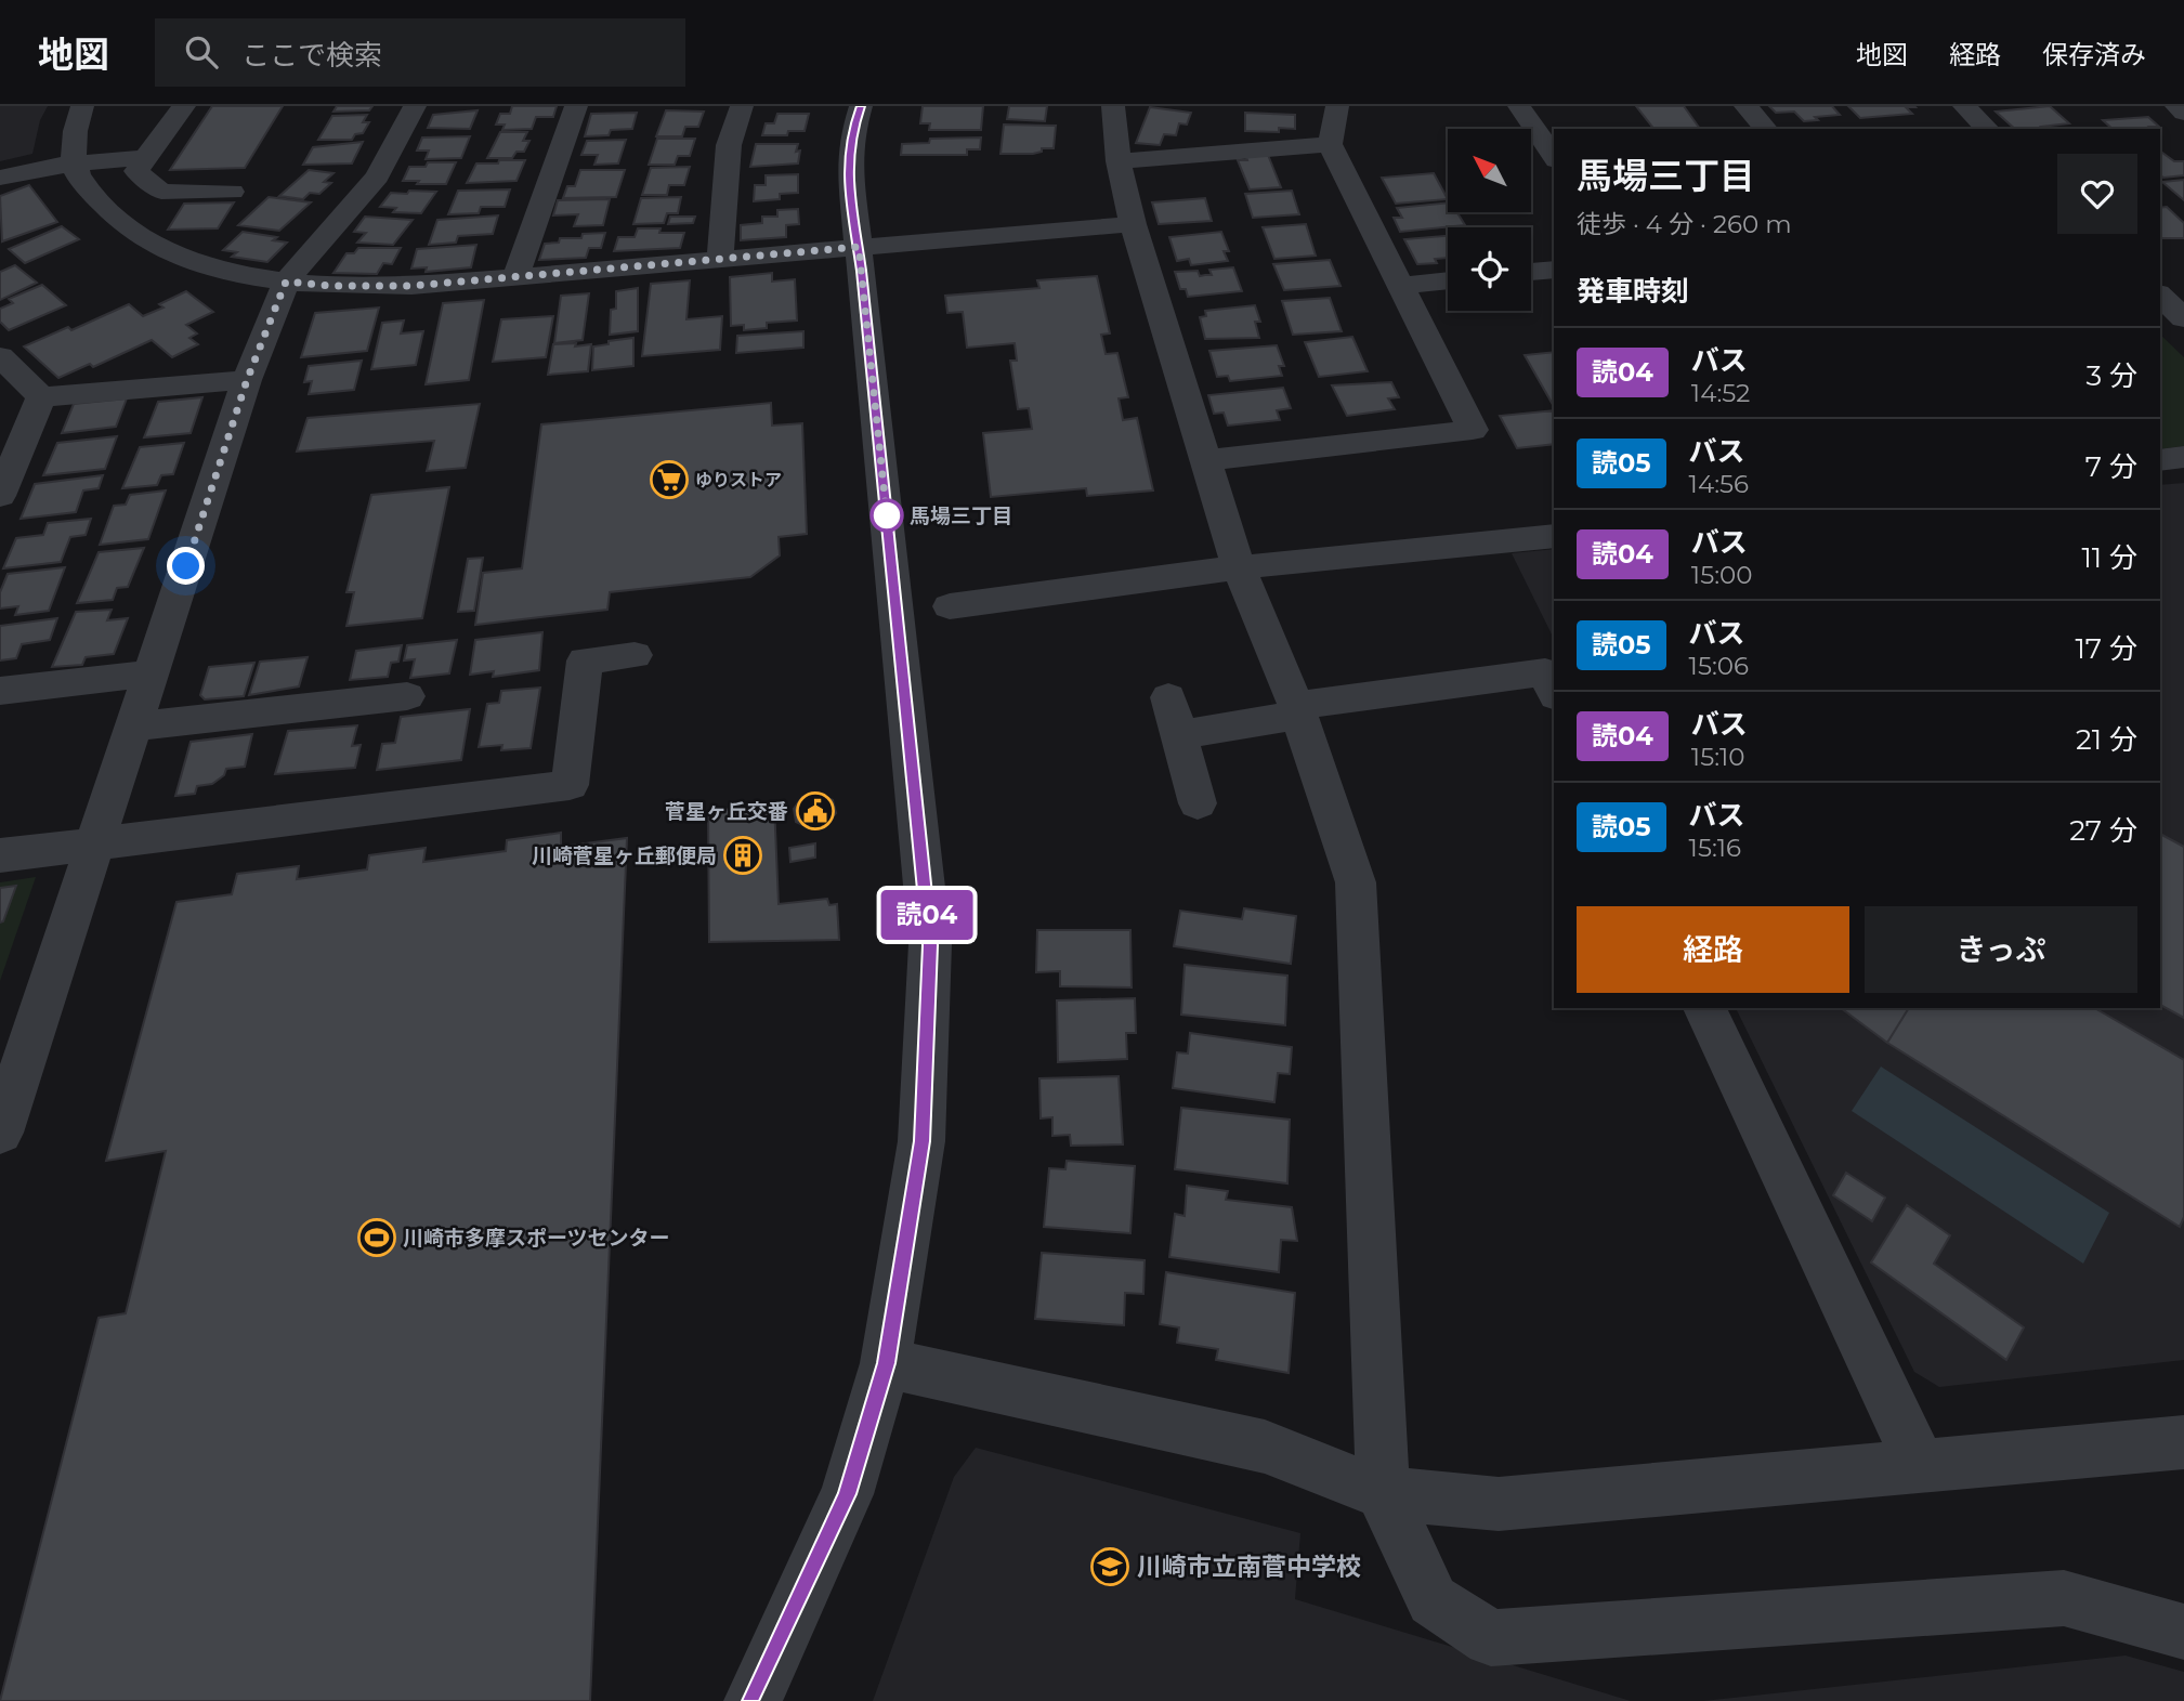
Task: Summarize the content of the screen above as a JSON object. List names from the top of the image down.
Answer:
{
  "places": {
    "supermarket": ["ゆりストア"],
    "other": ["馬場三丁目"],
    "public building": ["菅星ヶ丘交番"],
    "building": ["川崎菅星ヶ丘郵便局"],
    "sports": ["川崎市多摩スポーツセンター"],
    "school or university": ["川崎市立南菅中学校"]
  },
  "lines": ["bus line 読04"],
  "north": "top left",
  "page": {
    "header": "地図",
    "search": "ここで検索",
    "nav": ["地図", "経路", "保存済み"],
    "on_map": "読04",
    "heading": [
      ["馬場三丁目", "徒歩 · 4 分 · 260 m"],
      "発車時刻"
    ],
    "list": [
      {
        "mark": "読04",
        "name": "バス",
        "note": "14:52",
        "value": "3 分"
      },
      {
        "mark": "読05",
        "name": "バス",
        "note": "14:56",
        "value": "7 分"
      },
      {
        "mark": "読04",
        "name": "バス",
        "note": "15:00",
        "value": "11 分"
      },
      {
        "mark": "読05",
        "name": "バス",
        "note": "15:06",
        "value": "17 分"
      },
      {
        "mark": "読04",
        "name": "バス",
        "note": "15:10",
        "value": "21 分"
      },
      {
        "mark": "読05",
        "name": "バス",
        "note": "15:16",
        "value": "27 分"
      }
    ],
    "buttons": ["経路", "きっぷ"]
  }
}
